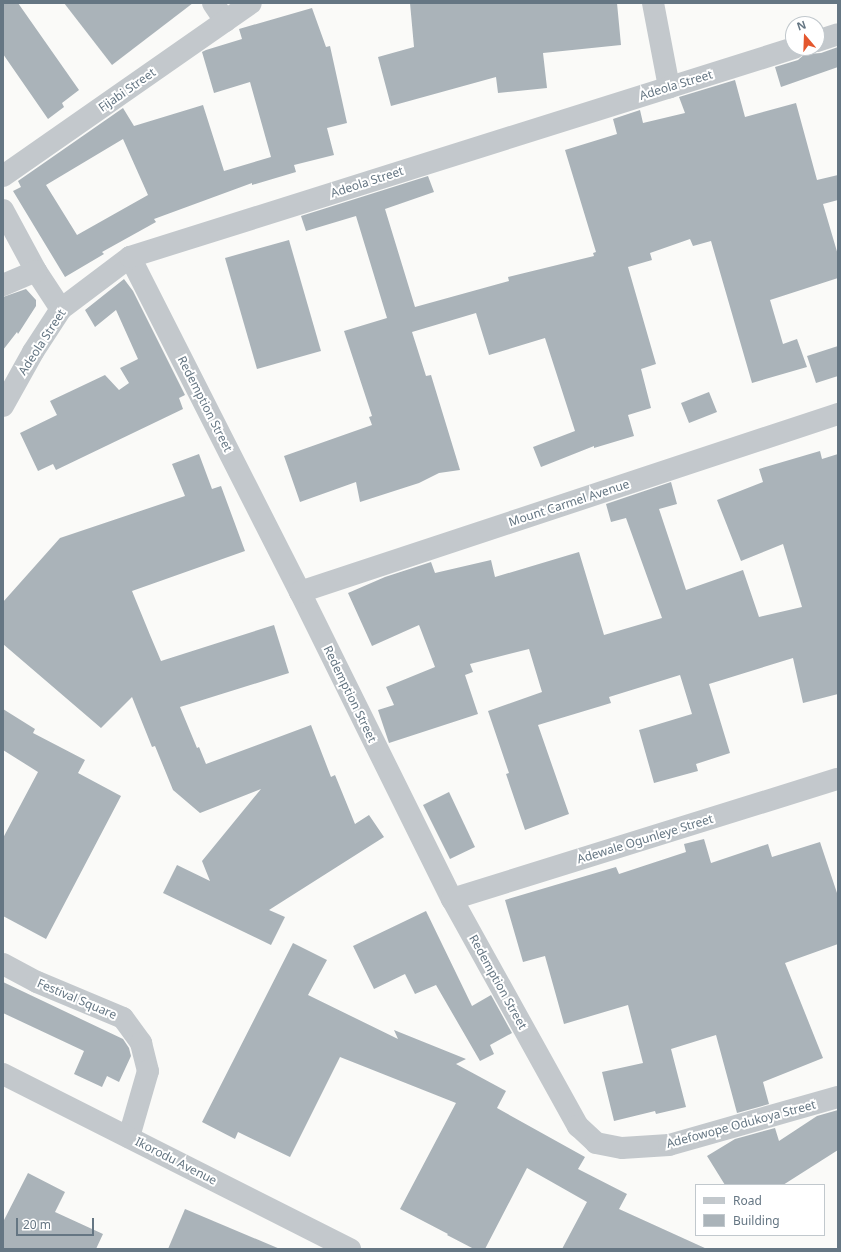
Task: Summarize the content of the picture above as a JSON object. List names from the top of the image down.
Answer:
{
  "streets": {
    "street": [
      "Adeola Street",
      "Fijabi Street",
      "Redemption Street",
      "Mount Carmel Avenue",
      "Adewale Ogunleye Street",
      "Festival Square",
      "Adefowope Odukoya Street",
      "Ikorodu Avenue"
    ]
  },
  "crossings": [
    ["Adeola Street", "Redemption Street"],
    ["Redemption Street", "Mount Carmel Avenue"],
    ["Redemption Street", "Adewale Ogunleye Street"],
    ["Redemption Street", "Adefowope Odukoya Street"],
    ["Festival Square", "Ikorodu Avenue"]
  ],
  "legend": ["Road", "Building"],
  "scale_bar": "20 m",
  "north": "top"
}
